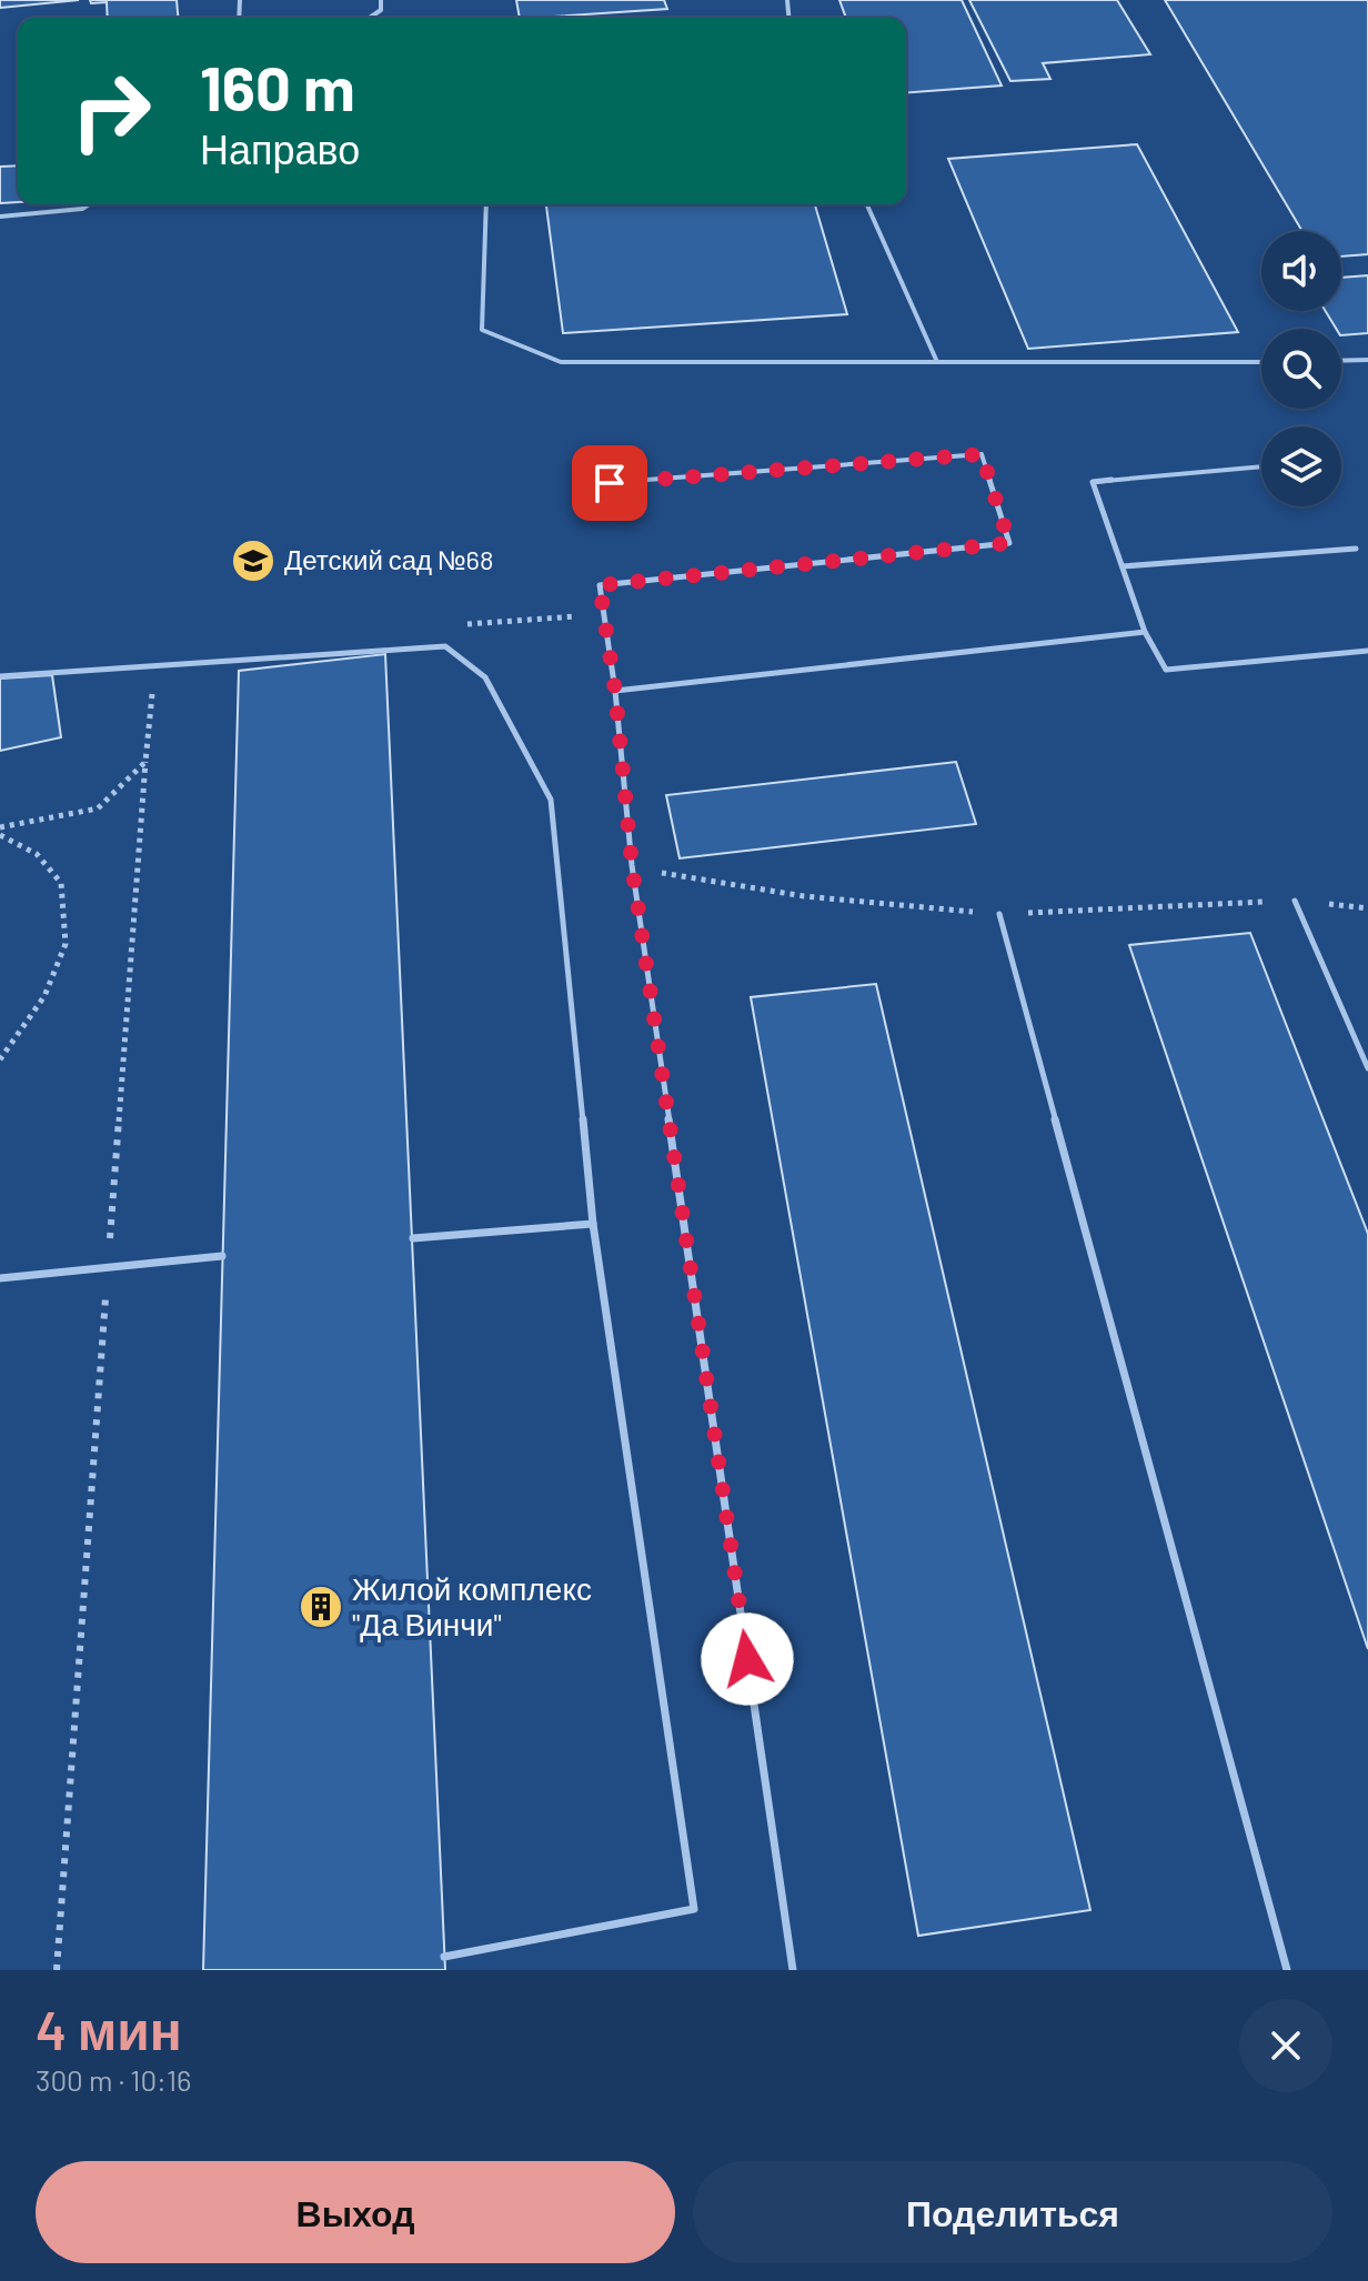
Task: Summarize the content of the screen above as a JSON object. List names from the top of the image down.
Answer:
{
  "places": {
    "school or university": ["Детский сад №68"],
    "building": ["Жилой комплекс \"Да Винчи\""]
  },
  "page": {
    "turn": ["160 m", "Направо"],
    "heading": ["4 мин", "300 m · 10:16"],
    "buttons": ["Выход", "Поделиться"]
  }
}
